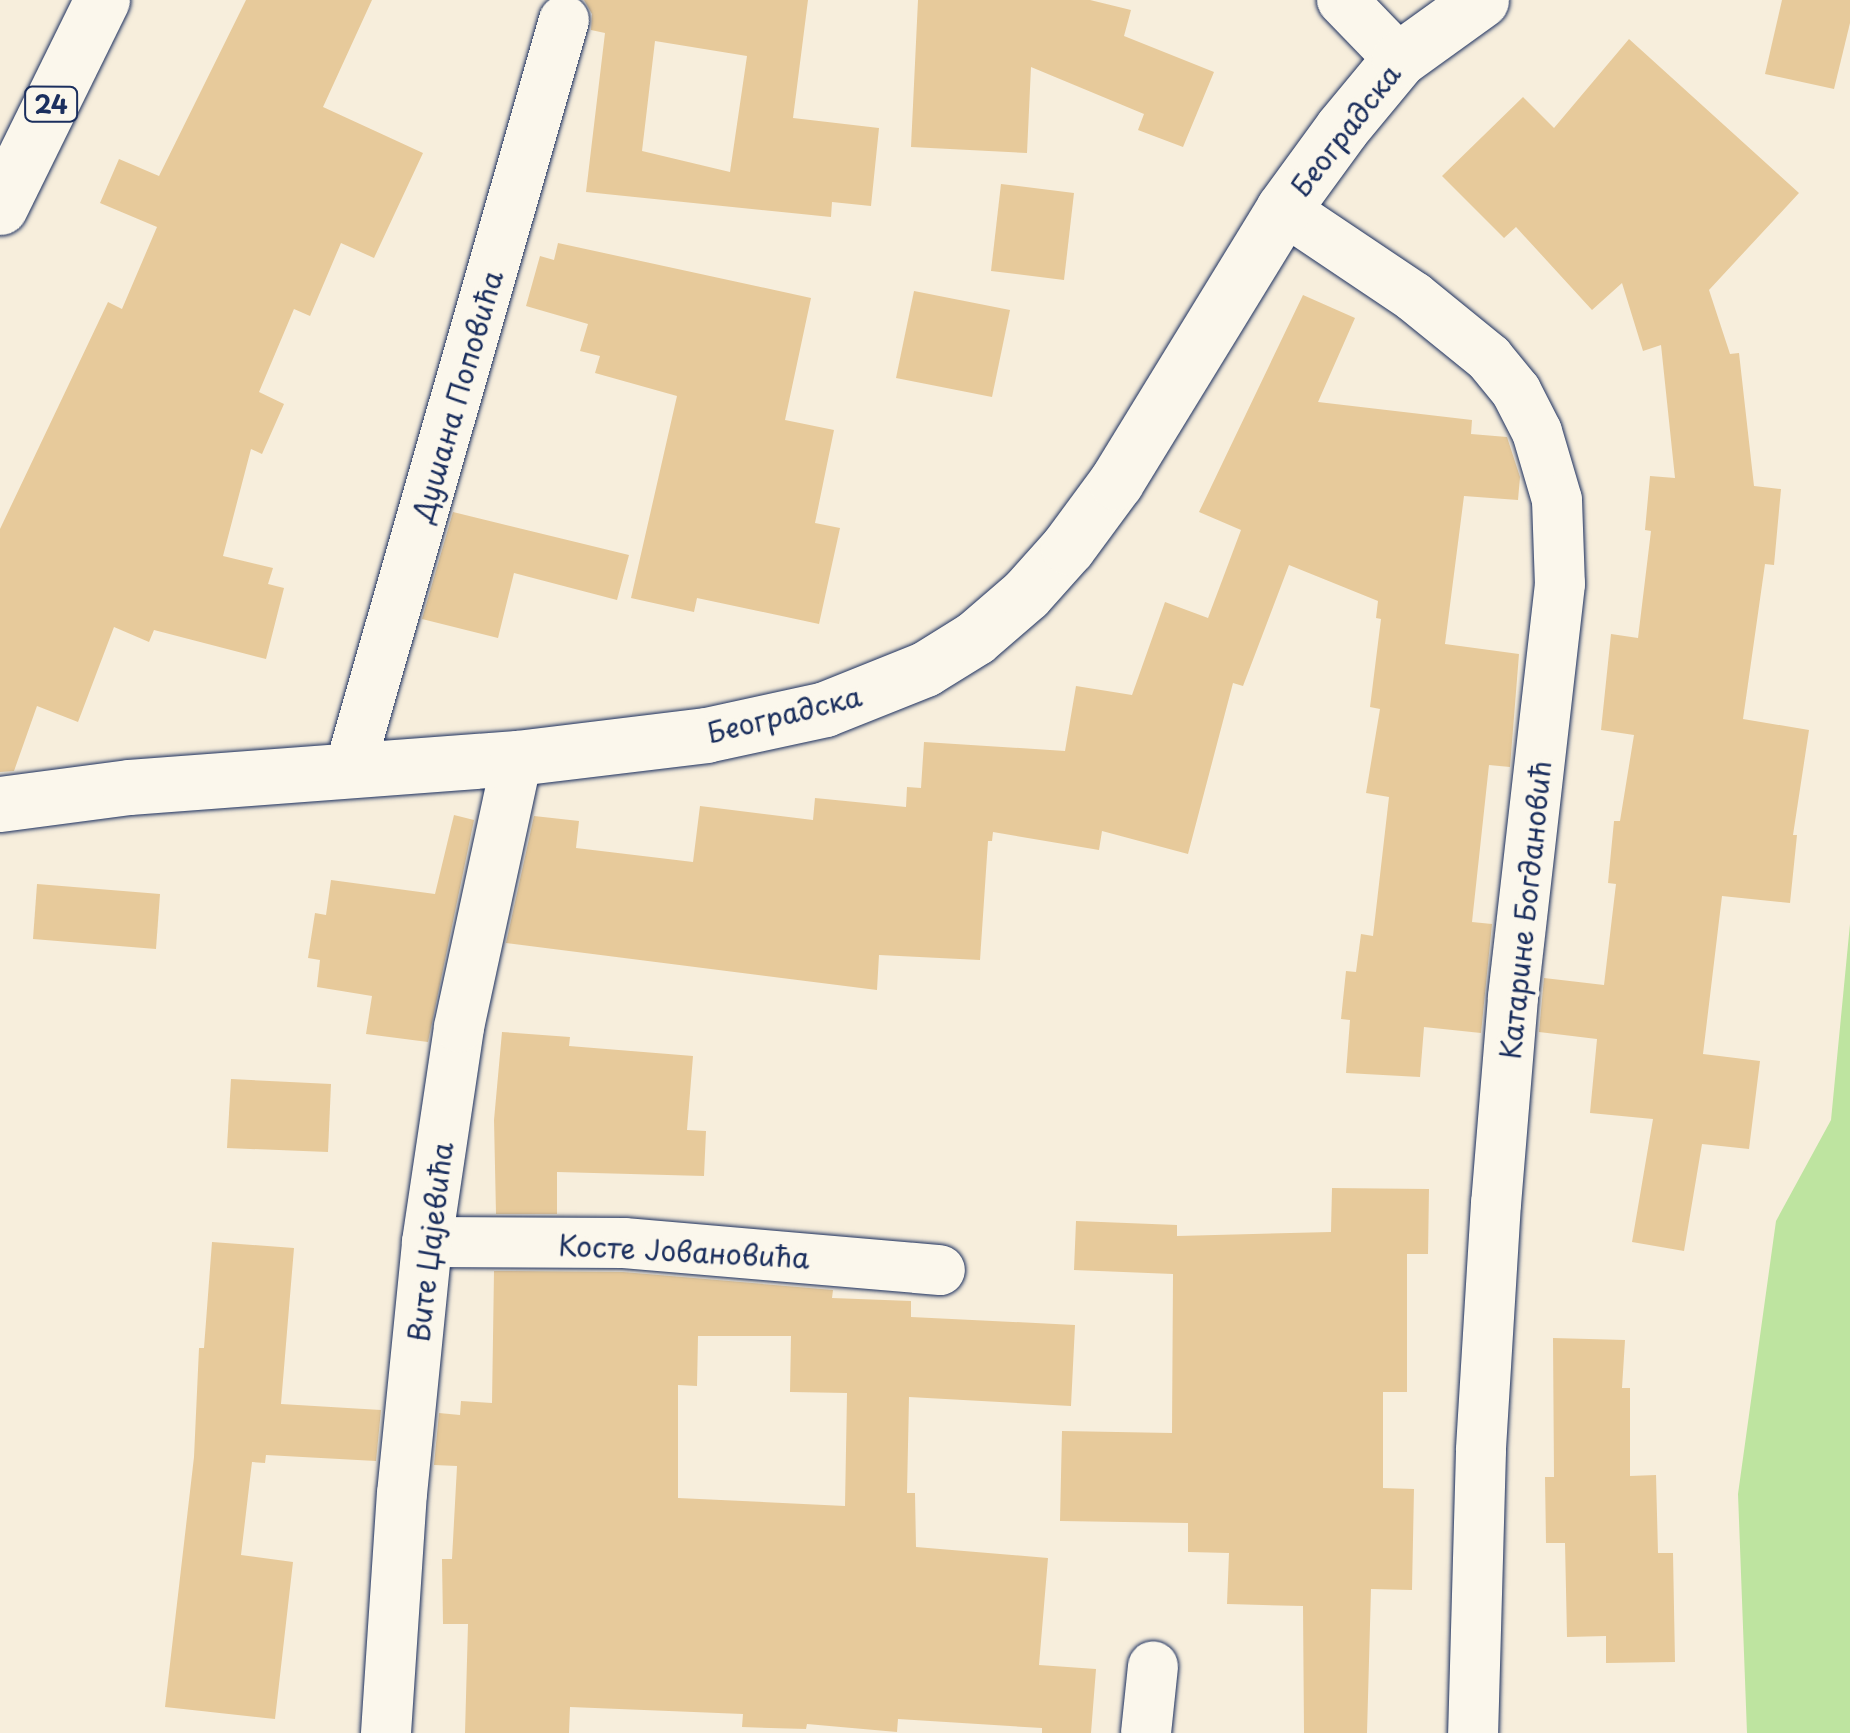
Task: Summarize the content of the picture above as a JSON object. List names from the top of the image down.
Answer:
{
  "streets": {
    "street": [
      "24",
      "Београдска",
      "Душана Поповића",
      "Катарине Богдановић",
      "Вите Џајевића",
      "Косте Јовановића"
    ]
  },
  "crossings": [
    ["Београдска", "Душана Поповића"],
    ["Београдска", "Катарине Богдановић"],
    ["Београдска", "Вите Џајевића"],
    ["Вите Џајевића", "Косте Јовановића"]
  ]
}
